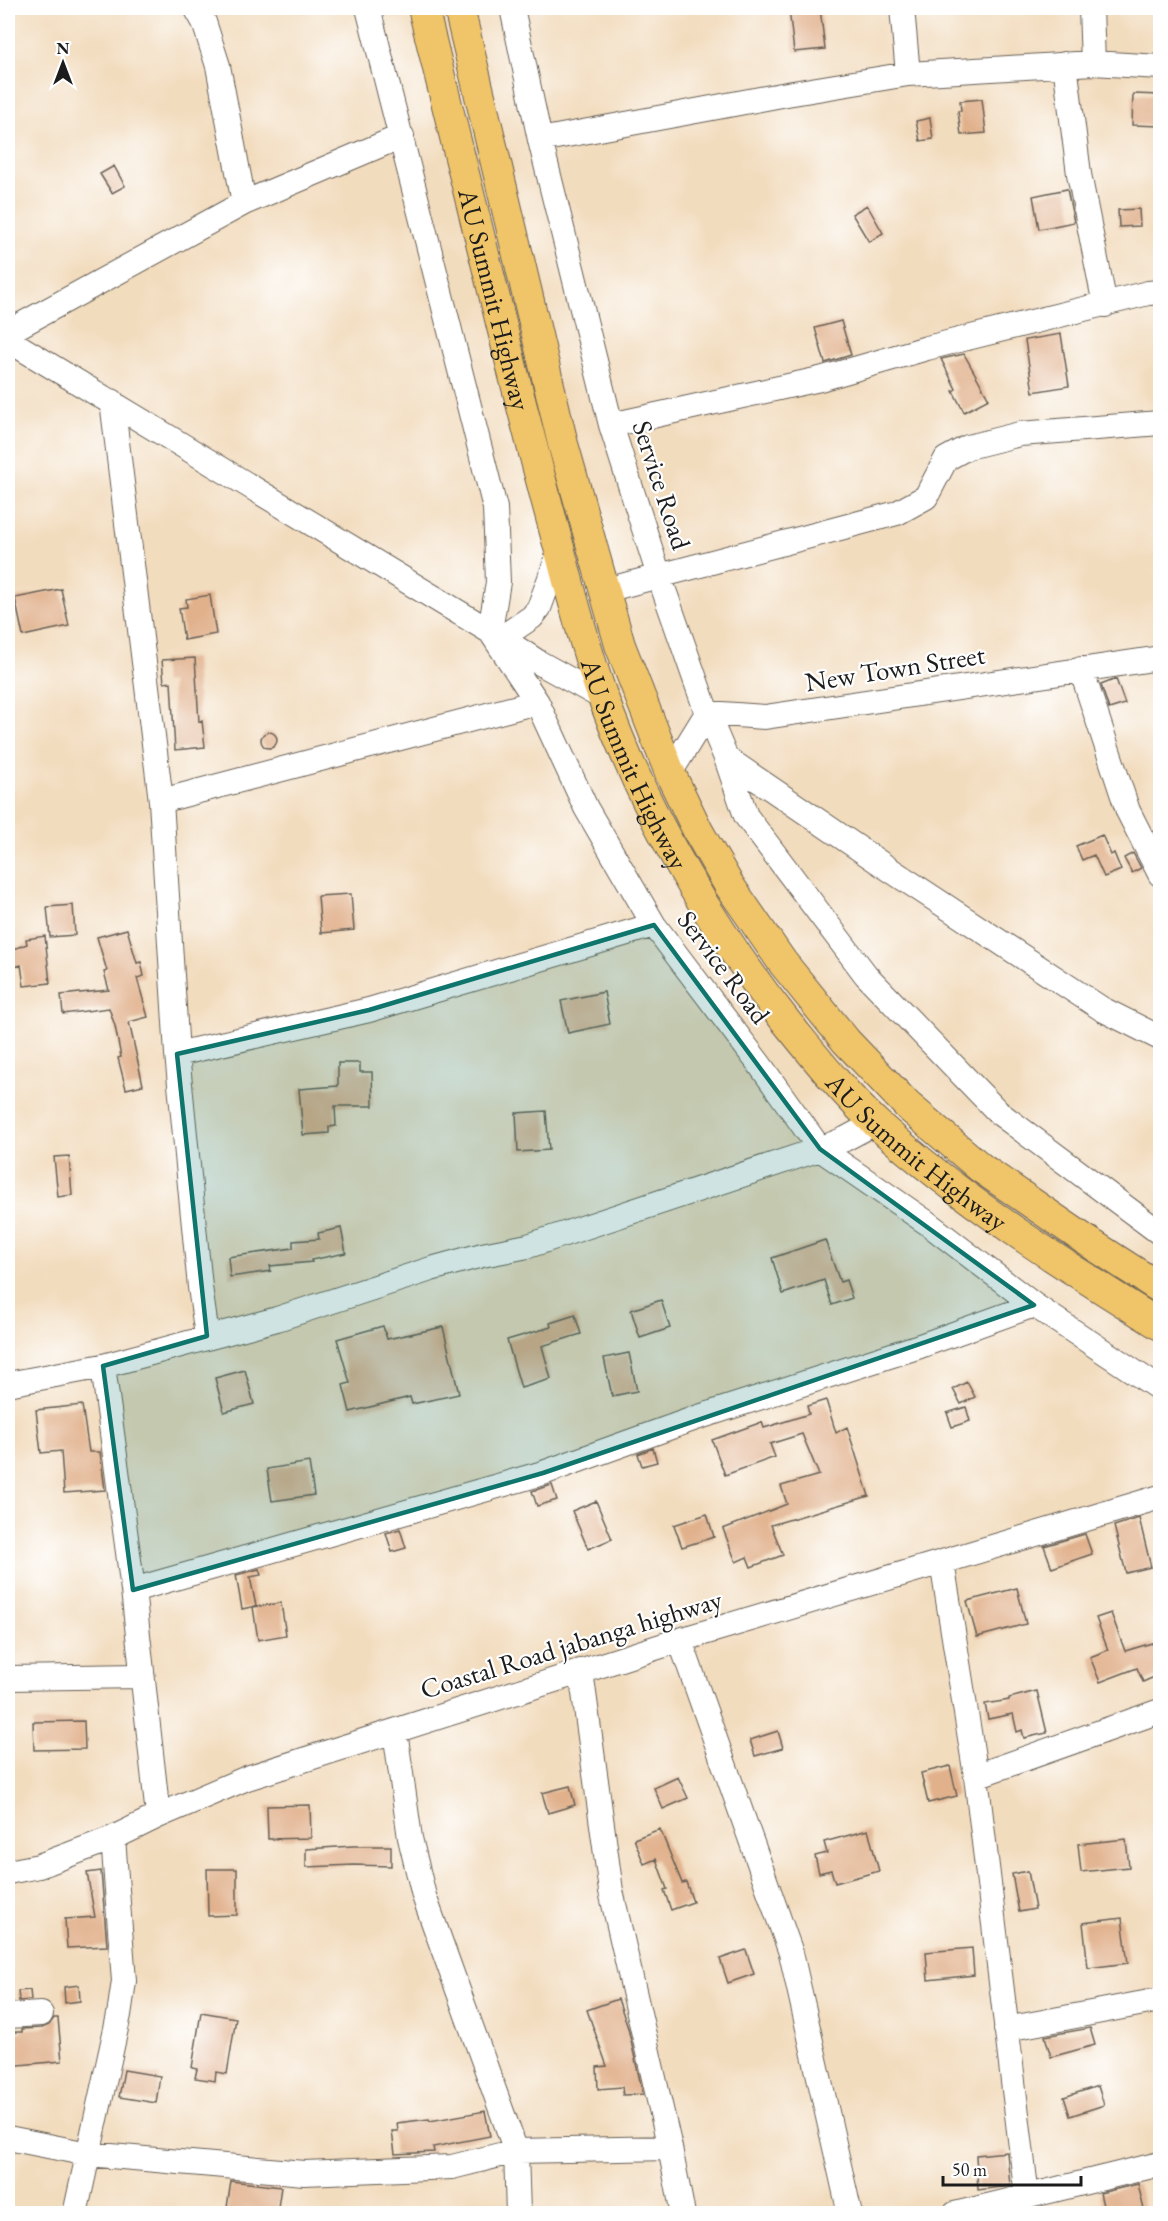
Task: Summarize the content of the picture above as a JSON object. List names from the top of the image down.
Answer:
{
  "streets": {
    "main road": ["AU Summit Highway"],
    "street": ["Service Road", "New Town Street", "Coastal Road jabanga highway"]
  },
  "crossings": [
    ["Service Road", "New Town Street"]
  ],
  "scale_bar": "50 m",
  "north": "top"
}
